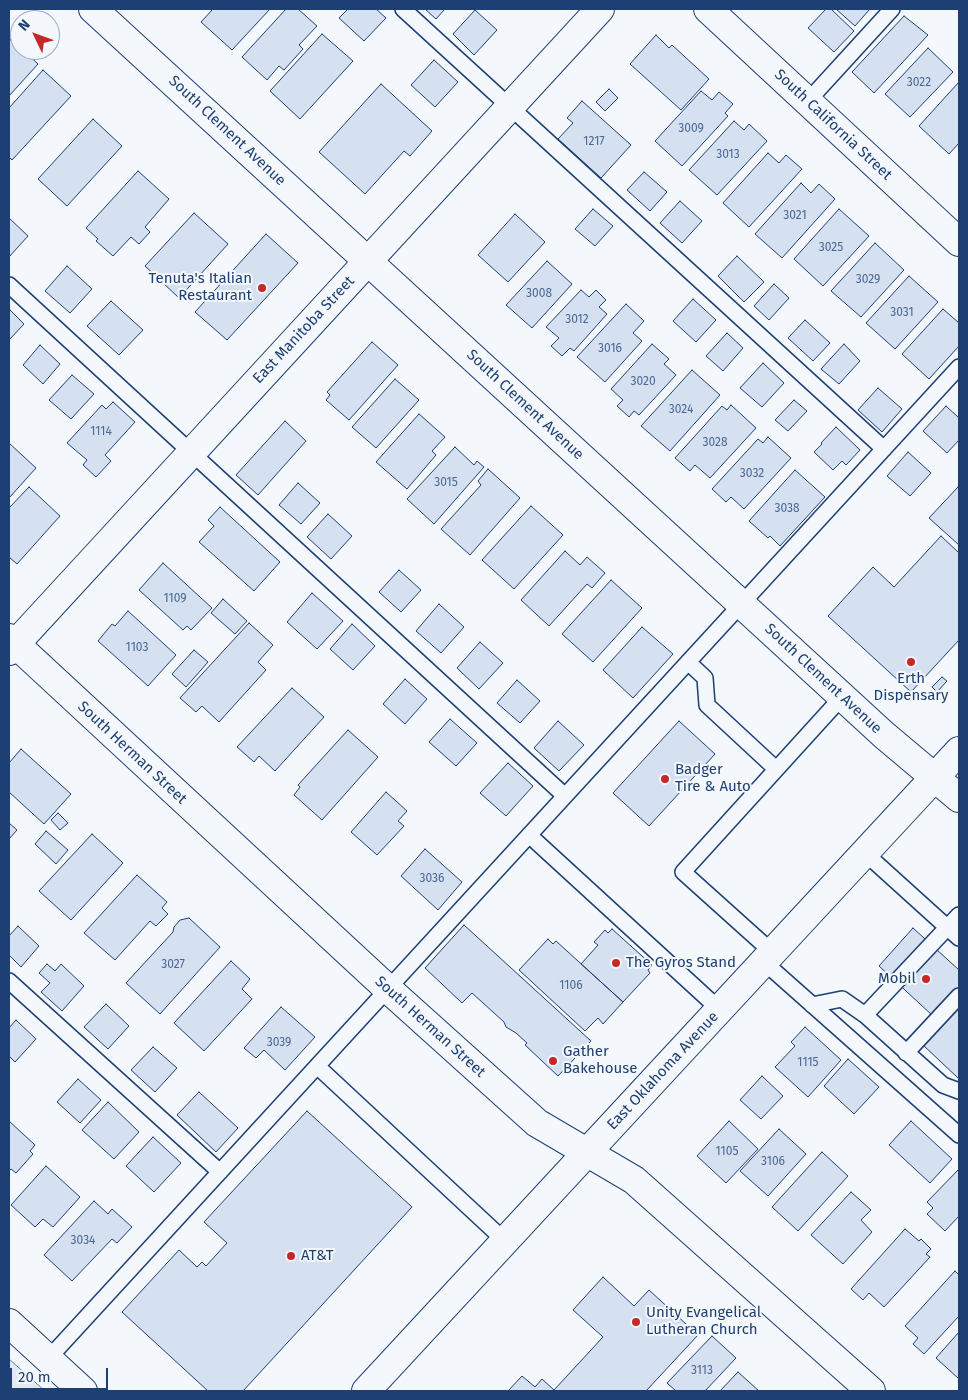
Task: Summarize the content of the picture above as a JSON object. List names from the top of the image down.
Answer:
{
  "streets": {
    "street": [
      "South California Street",
      "South Clement Avenue",
      "East Manitoba Street",
      "South Herman Street",
      "East Oklahoma Avenue"
    ]
  },
  "crossings": [
    ["South Clement Avenue", "East Manitoba Street"],
    ["South Clement Avenue", "East Oklahoma Avenue"],
    ["East Manitoba Street", "South Herman Street"],
    ["South Herman Street", "East Oklahoma Avenue"]
  ],
  "places": [
    "Tenuta's Italian Restaurant",
    "Erth Dispensary",
    "Badger Tire & Auto",
    "The Gyros Stand",
    "Mobil",
    "Gather Bakehouse",
    "AT&T",
    "Unity Evangelical Lutheran Church"
  ],
  "house_numbers": [
    "3022",
    "3009",
    "1217",
    "3013",
    "3021",
    "3025",
    "3029",
    "3008",
    "3031",
    "3012",
    "3016",
    "3020",
    "3024",
    "1114",
    "3028",
    "3032",
    "3015",
    "3038",
    "1109",
    "1103",
    "3036",
    "3027",
    "1106",
    "3039",
    "1115",
    "1105",
    "3106",
    "3034",
    "3113"
  ],
  "scale_bar": "20 m",
  "north": "top left"
}
